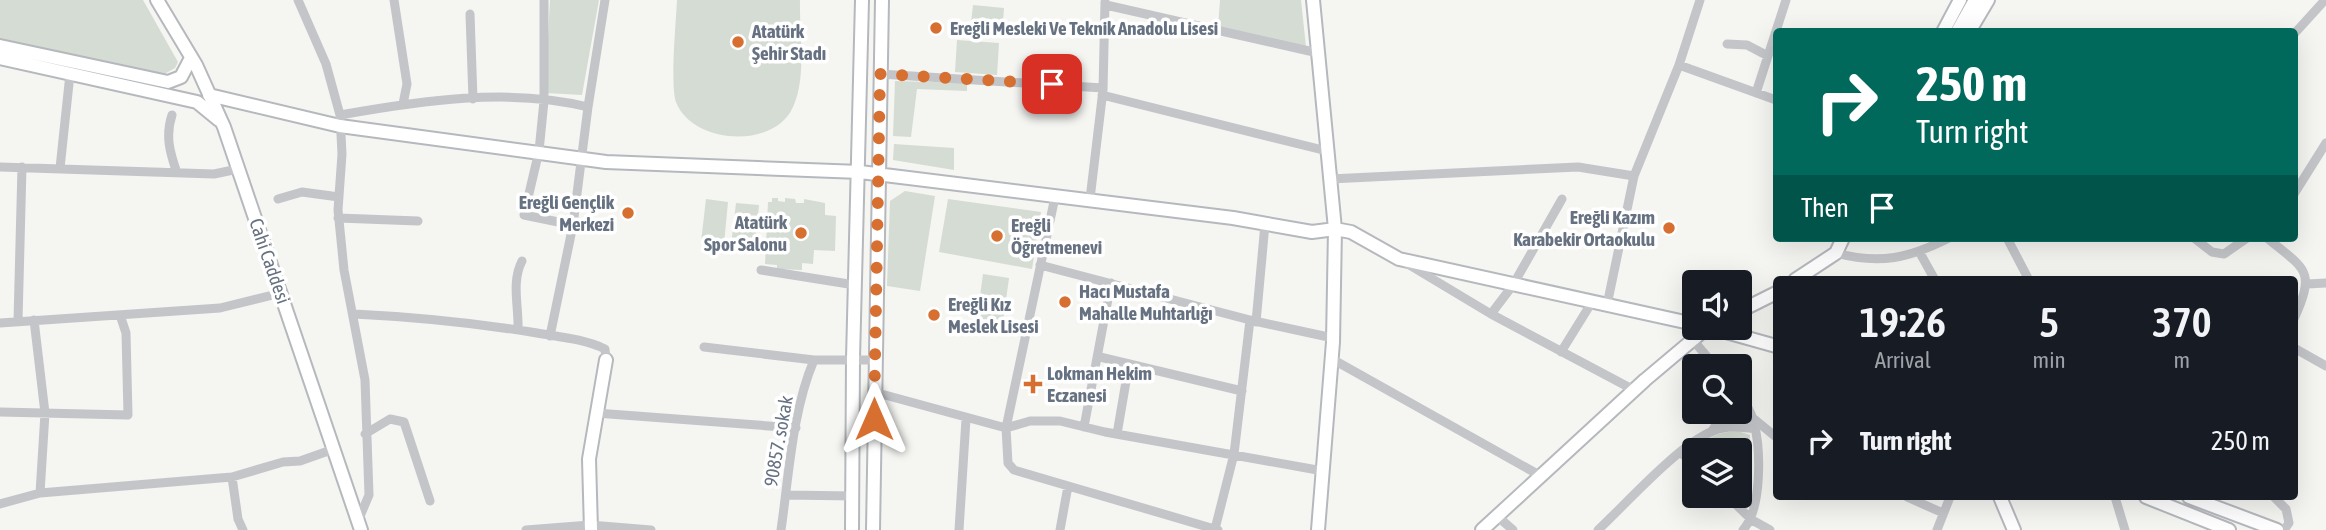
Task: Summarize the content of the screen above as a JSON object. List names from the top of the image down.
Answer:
{
  "streets": {
    "street": ["Cahi Caddesi", "90857. sokak"]
  },
  "places": {
    "other": [
      "Ereğli Mesleki Ve Teknik Anadolu Lisesi",
      "Atatürk Şehir Stadı",
      "Ereğli Gençlik Merkezi",
      "Ereğli Kazım Karabekir Ortaokulu",
      "Atatürk Spor Salonu",
      "Ereğli Öğretmenevi",
      "Hacı Mustafa Mahalle Muhtarlığı",
      "Ereğli Kız Meslek Lisesi"
    ],
    "health": ["Lokman Hekim Eczanesi"]
  },
  "page": {
    "turn": ["250 m", "Turn right"],
    "then": "Then",
    "eta": [
      "19:26",
      "Arrival",
      "5",
      "min",
      "370",
      "m"
    ],
    "list": [
      {
        "name": "Turn right",
        "value": "250 m"
      }
    ]
  }
}
